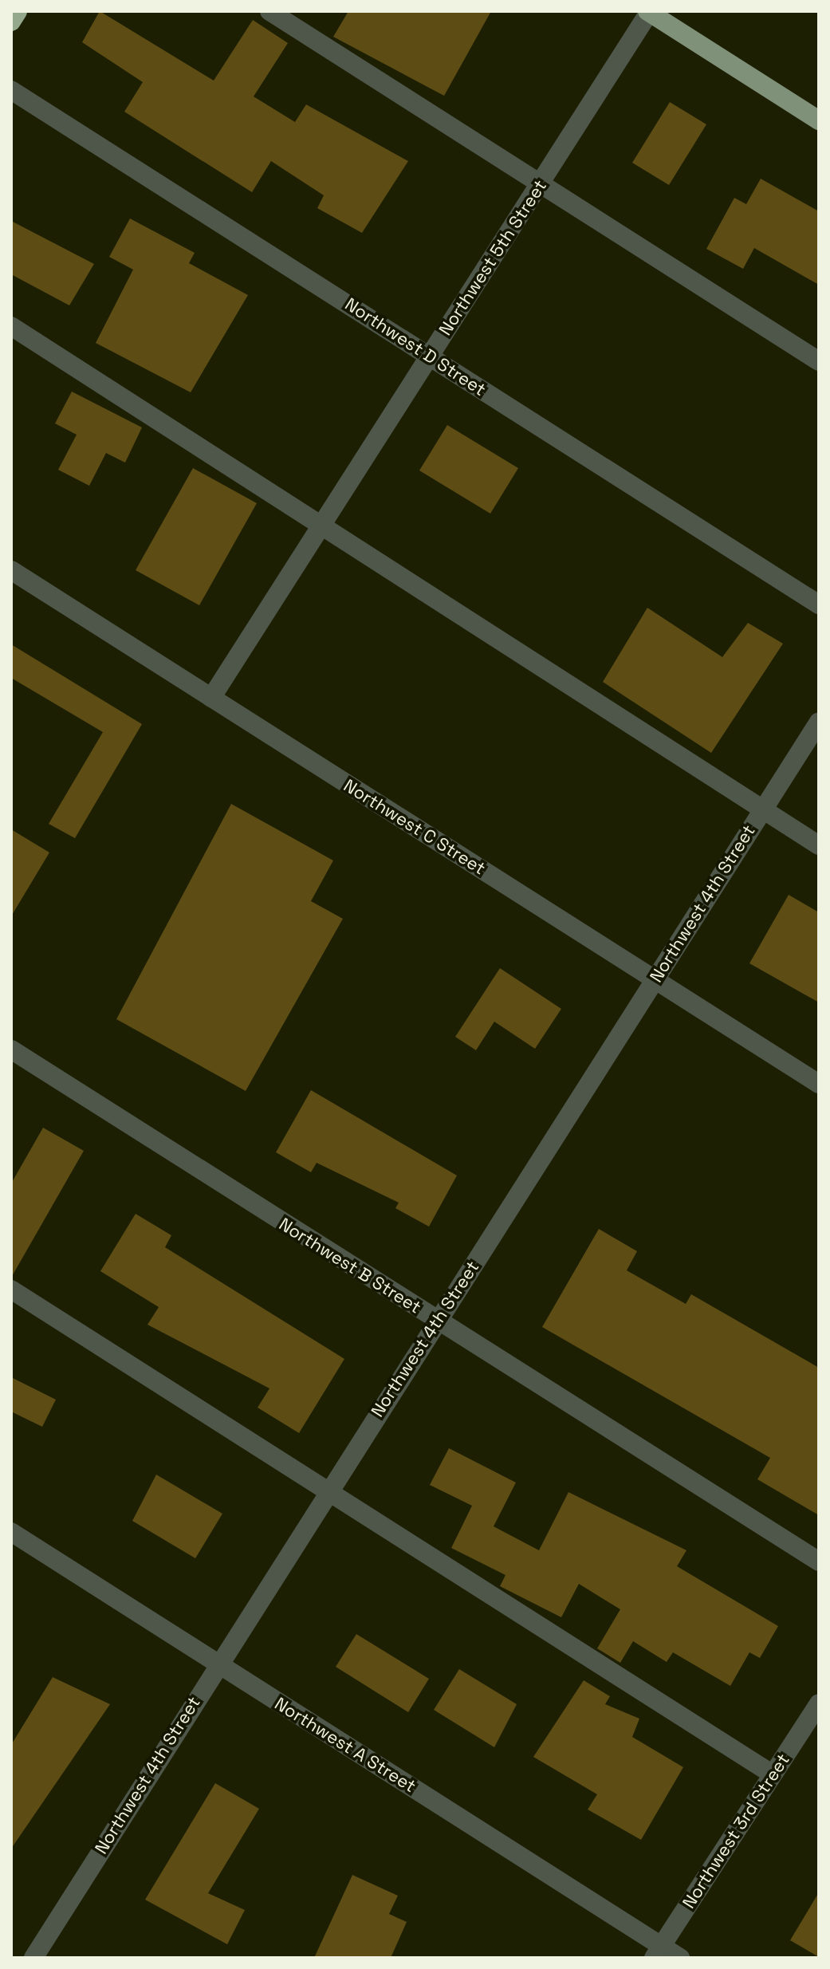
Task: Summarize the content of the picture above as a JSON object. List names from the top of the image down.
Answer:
{
  "streets": {
    "street": [
      "Northwest 5th Street",
      "Northwest D Street",
      "Northwest C Street",
      "Northwest 4th Street",
      "Northwest B Street",
      "Northwest A Street",
      "Northwest 3rd Street"
    ]
  },
  "crossings": [
    ["Northwest 5th Street", "Northwest D Street"],
    ["Northwest 5th Street", "Northwest C Street"],
    ["Northwest C Street", "Northwest 4th Street"],
    ["Northwest 4th Street", "Northwest B Street"],
    ["Northwest 4th Street", "Northwest A Street"],
    ["Northwest A Street", "Northwest 3rd Street"]
  ]
}
